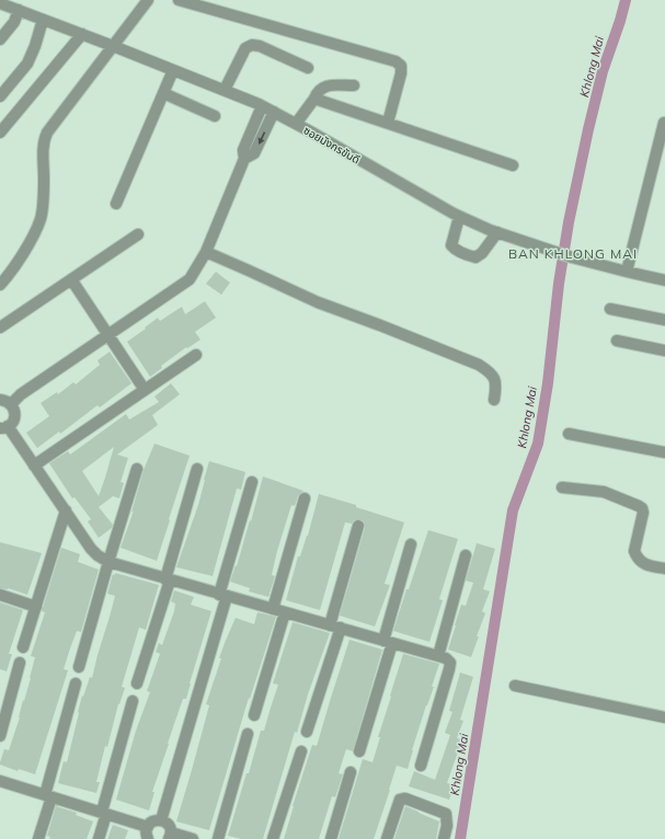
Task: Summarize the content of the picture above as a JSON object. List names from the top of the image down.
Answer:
{
  "streets": {
    "street": ["ซอยมังกรขันดี"]
  },
  "districts": ["BAN KHLONG MAI"],
  "water": ["Khlong Mai"]
}
